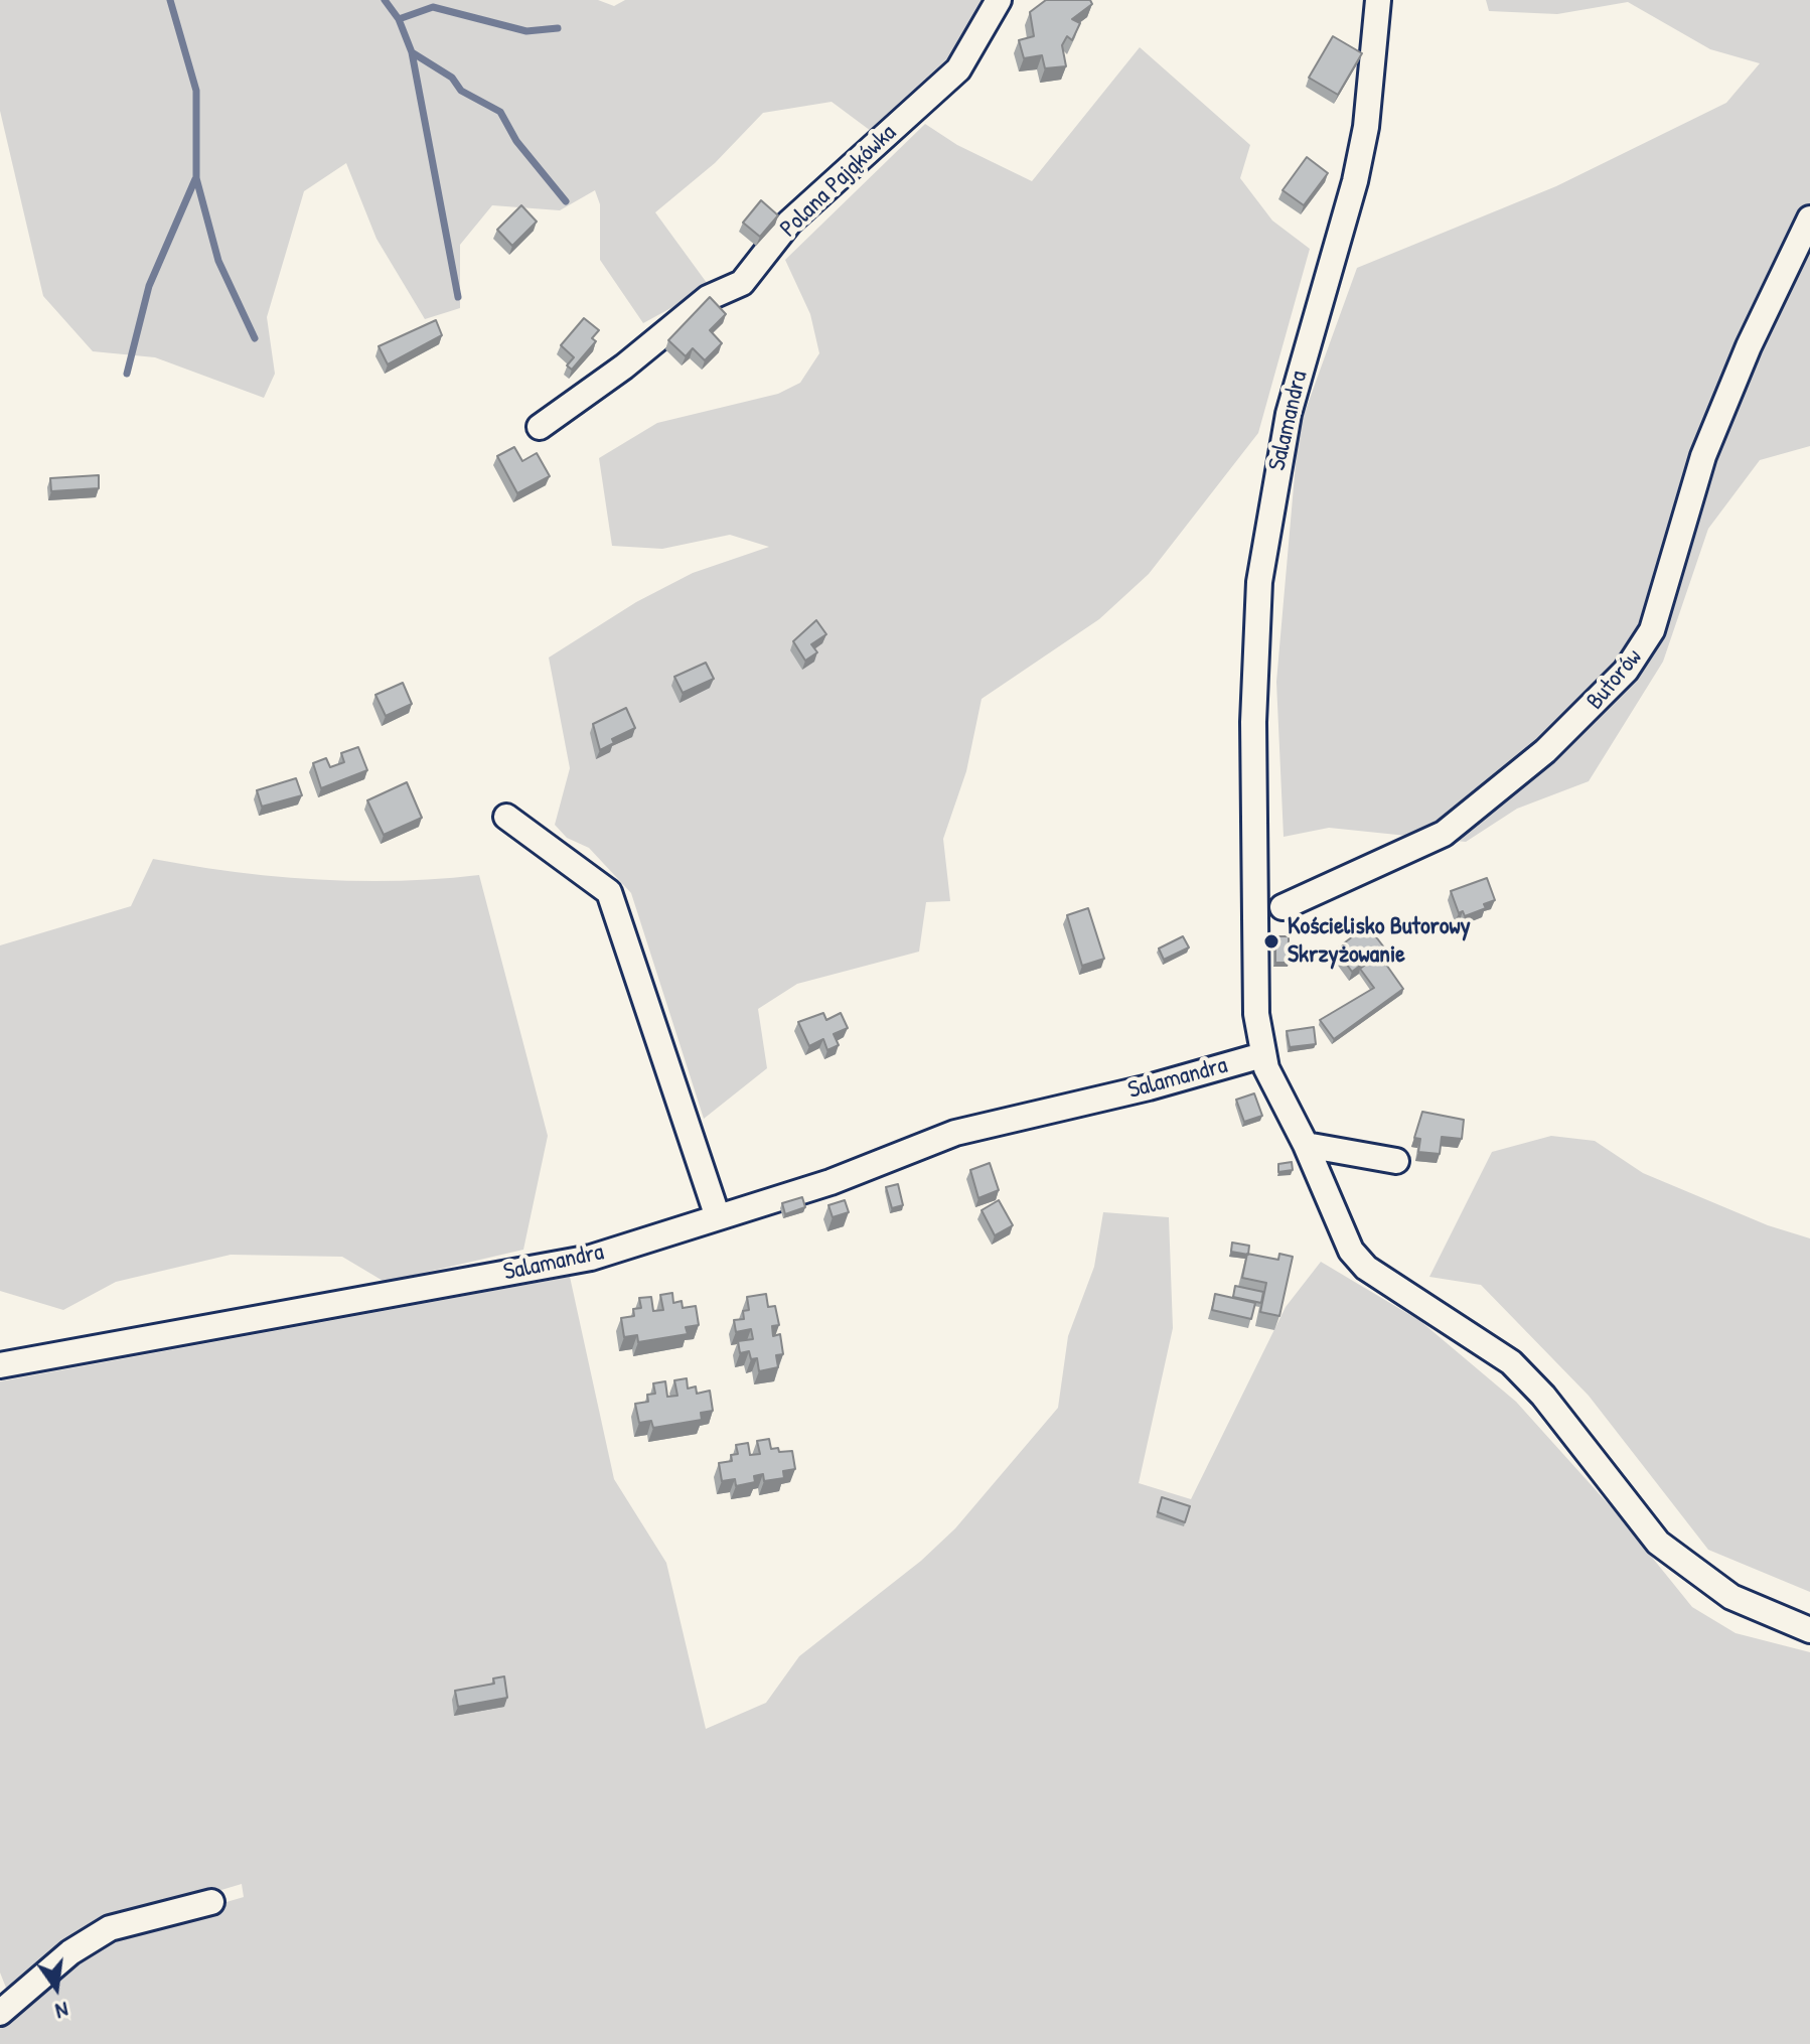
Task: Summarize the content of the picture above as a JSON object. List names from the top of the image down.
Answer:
{
  "streets": {
    "street": ["Polana Pająkówka", "Salamandra", "Butorów"]
  },
  "crossings": [
    ["Salamandra", "Butorów"]
  ],
  "places": ["Kościelisko Butorowy Skrzyżowanie"],
  "north": "bottom"
}
